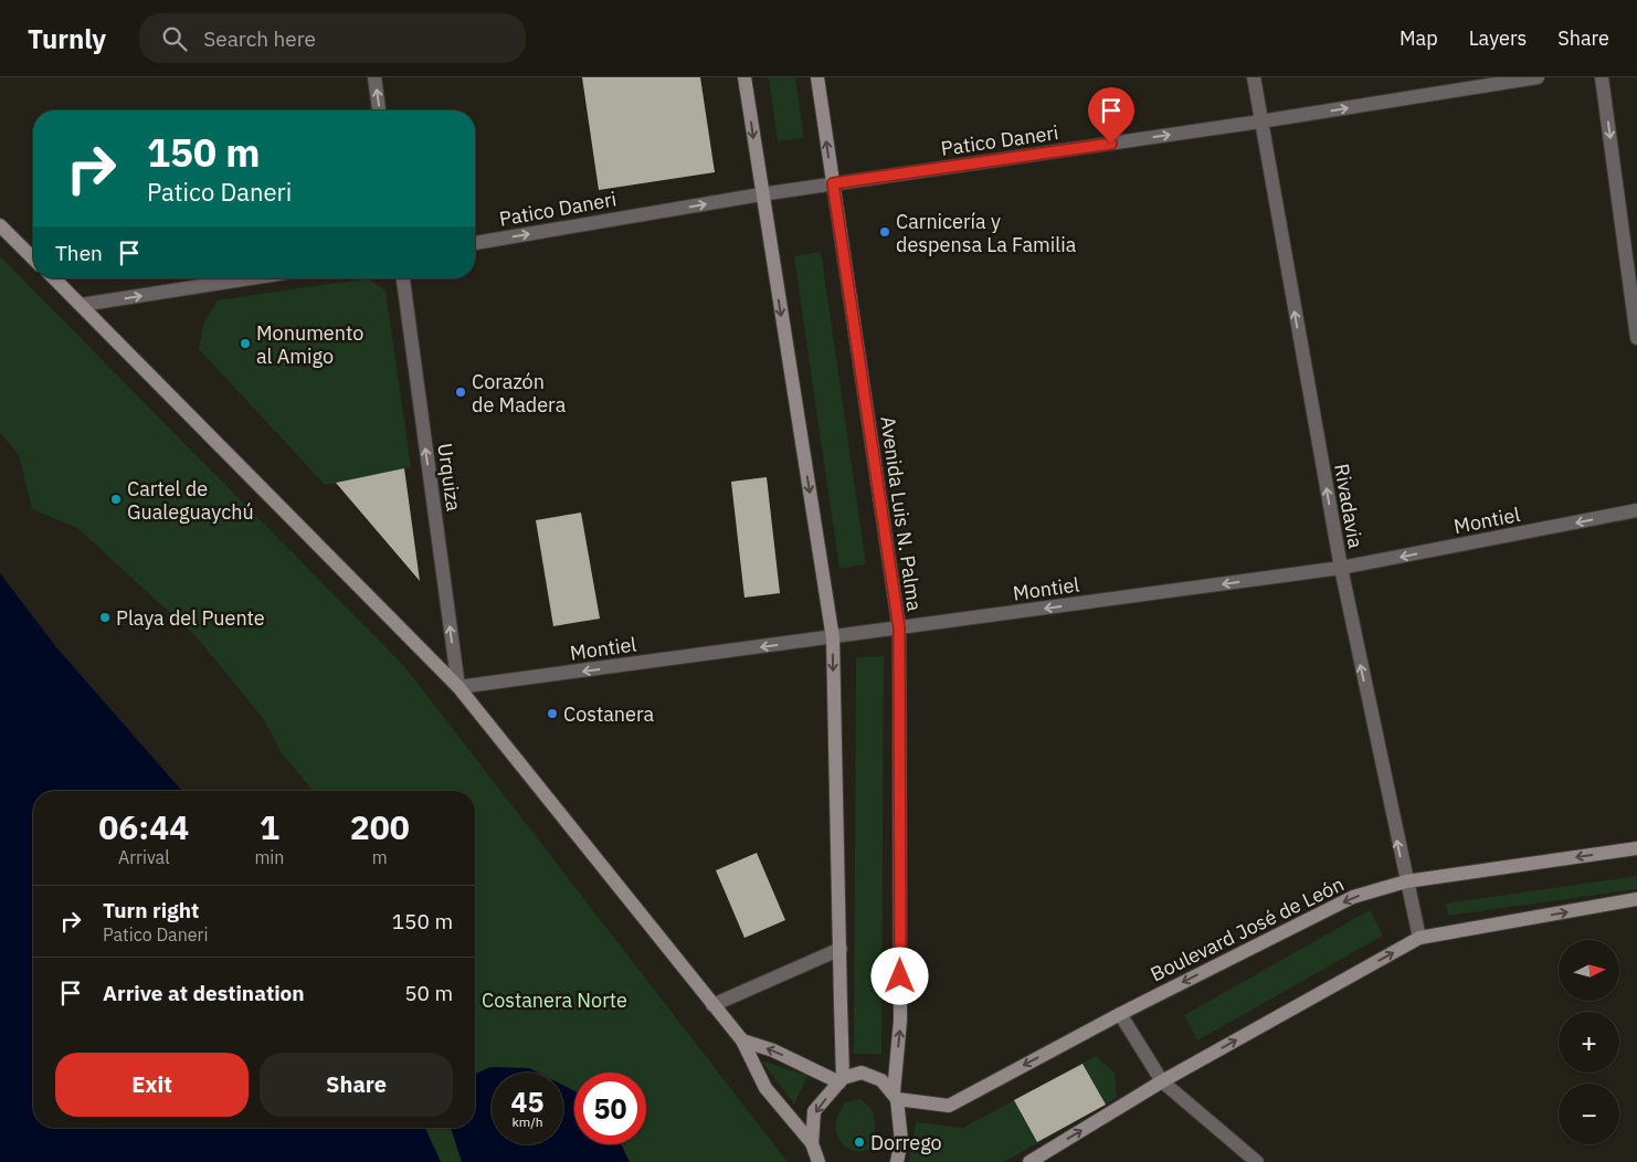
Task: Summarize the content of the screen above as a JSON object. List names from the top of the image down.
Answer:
{
  "streets": {
    "main road": ["Avenida Luis N. Palma", "Boulevard José de León"],
    "street": [
      "Patico Daneri",
      "Urquiza",
      "Rivadavia",
      "Montiel"
    ]
  },
  "crossings": [
    ["Patico Daneri", "Rivadavia"],
    ["Patico Daneri", "Avenida Luis N. Palma"],
    ["Urquiza", "Montiel"],
    ["Rivadavia", "Montiel"],
    ["Rivadavia", "Boulevard José de León"],
    ["Avenida Luis N. Palma", "Montiel"],
    ["Avenida Luis N. Palma", "Boulevard José de León"]
  ],
  "one_way": [
    "Patico Daneri",
    "Urquiza",
    "Rivadavia",
    "Montiel"
  ],
  "parks": ["Costanera Norte"],
  "places": [
    "Carnicería y despensa La Familia",
    "Monumento al Amigo",
    "Corazón de Madera",
    "Cartel de Gualeguaychú",
    "Playa del Puente",
    "Costanera",
    "Dorrego"
  ],
  "north": "right",
  "page": {
    "header": "Turnly",
    "search": "Search here",
    "nav": ["Map", "Layers", "Share"],
    "turn": ["150 m", "Patico Daneri"],
    "then": "Then",
    "eta": [
      "06:44",
      "Arrival",
      "1",
      "min",
      "200",
      "m"
    ],
    "list": [
      {
        "name": "Turn right",
        "note": "Patico Daneri",
        "value": "150 m"
      },
      {
        "name": "Arrive at destination",
        "value": "50 m"
      }
    ],
    "map_buttons": ["+", "−"],
    "buttons": ["Exit", "Share"],
    "speed": "45 km/h",
    "limit": "50"
  }
}
